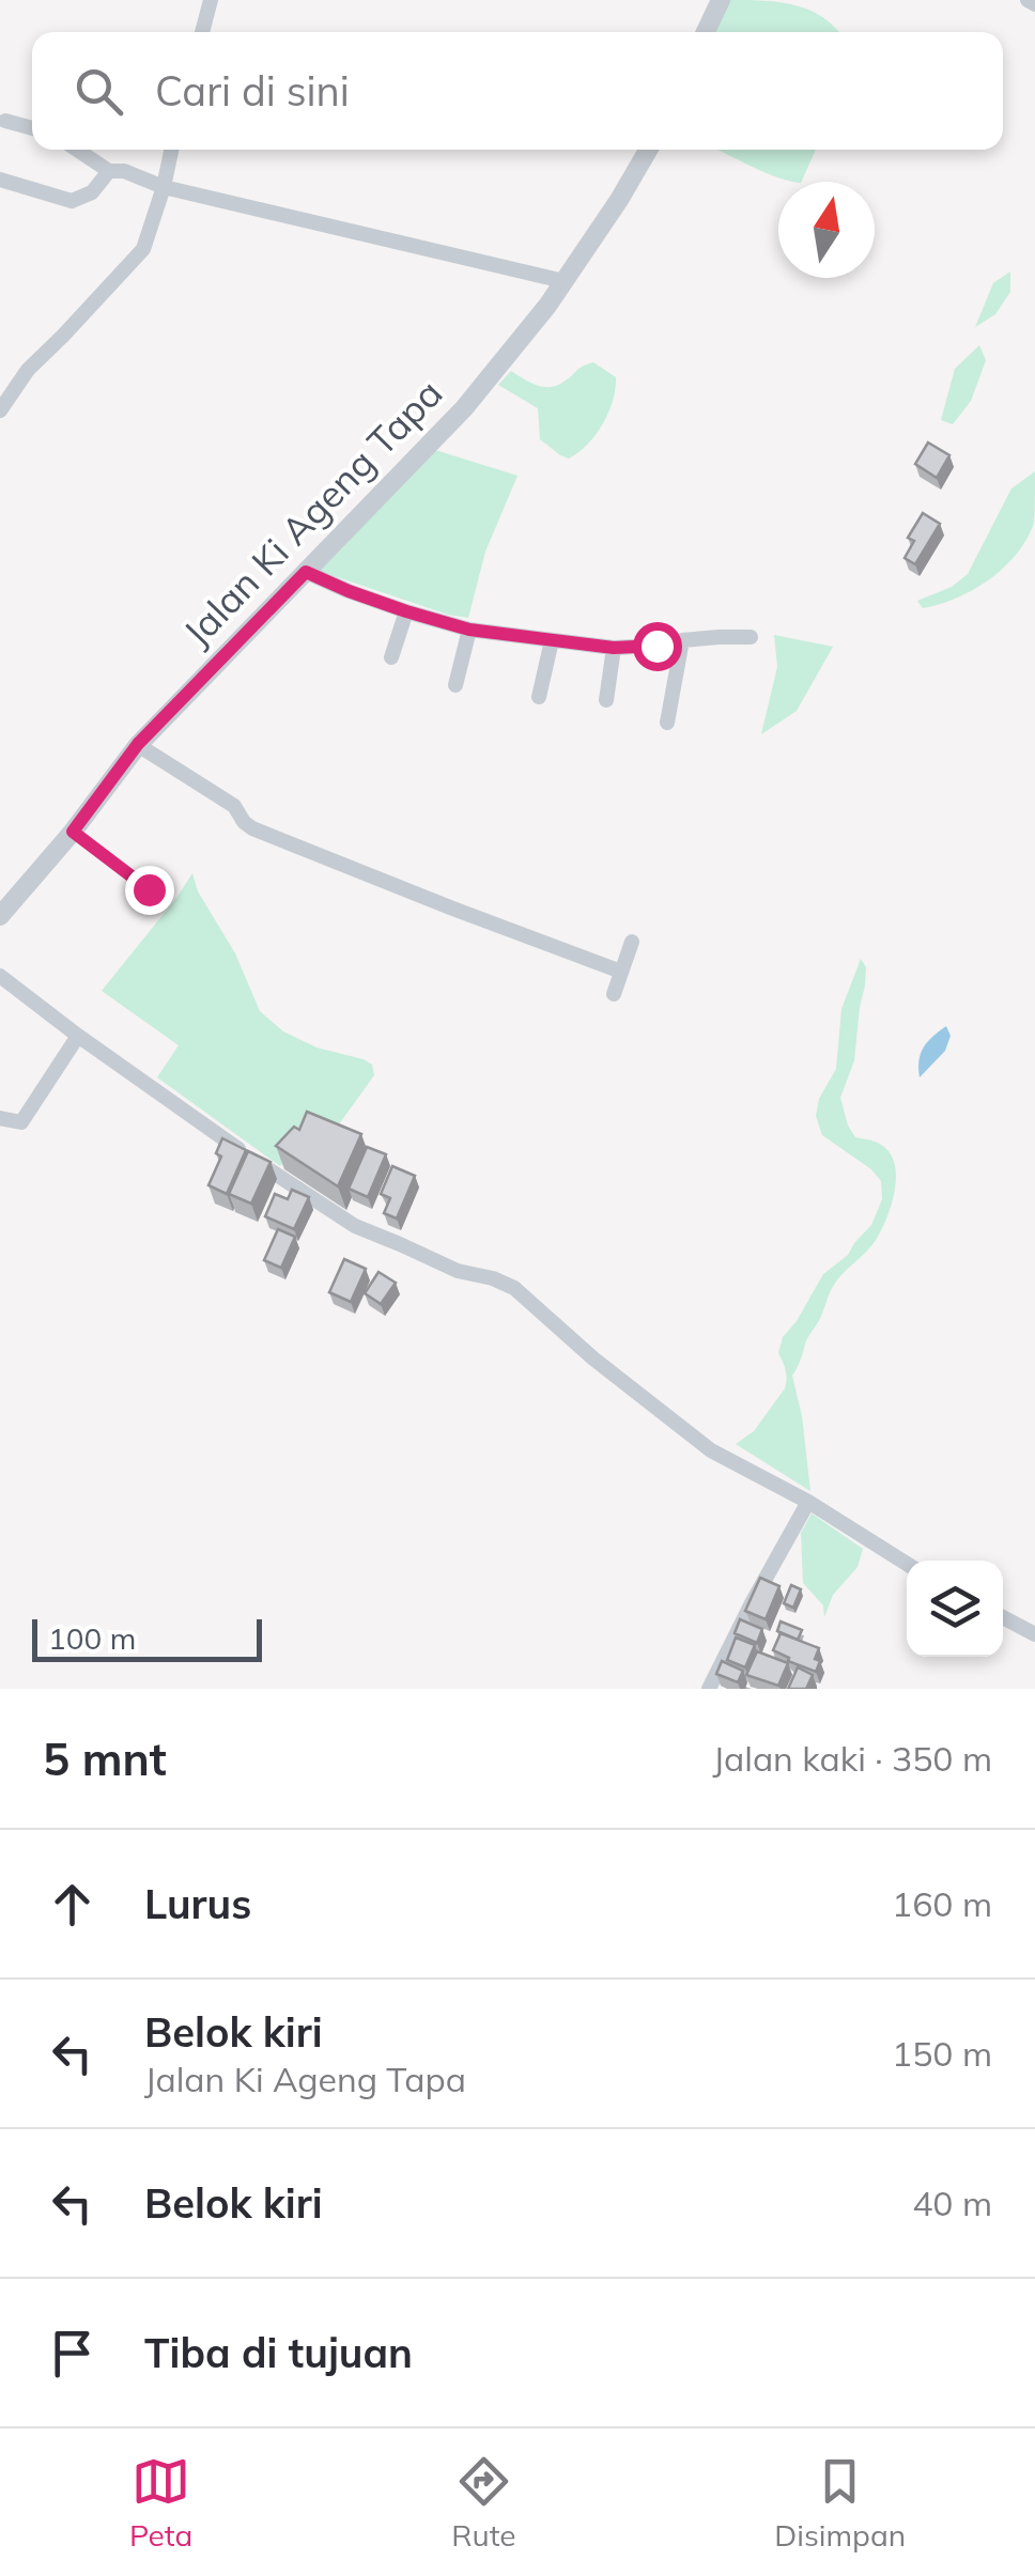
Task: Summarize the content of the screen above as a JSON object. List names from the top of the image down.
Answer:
{
  "streets": {
    "street": ["Jalan Ki Ageng Tapa"]
  },
  "scale_bar": "100 m",
  "north": "top",
  "page": {
    "search": "Cari di sini",
    "scale": "100 m",
    "heading": ["5 mnt", "Jalan kaki · 350 m"],
    "list": [
      ["Lurus", "160 m"],
      ["Belok kiri", "Jalan Ki Ageng Tapa", "150 m"],
      ["Belok kiri", "40 m"],
      "Tiba di tujuan"
    ],
    "nav": ["Peta", "Rute", "Disimpan"]
  }
}
